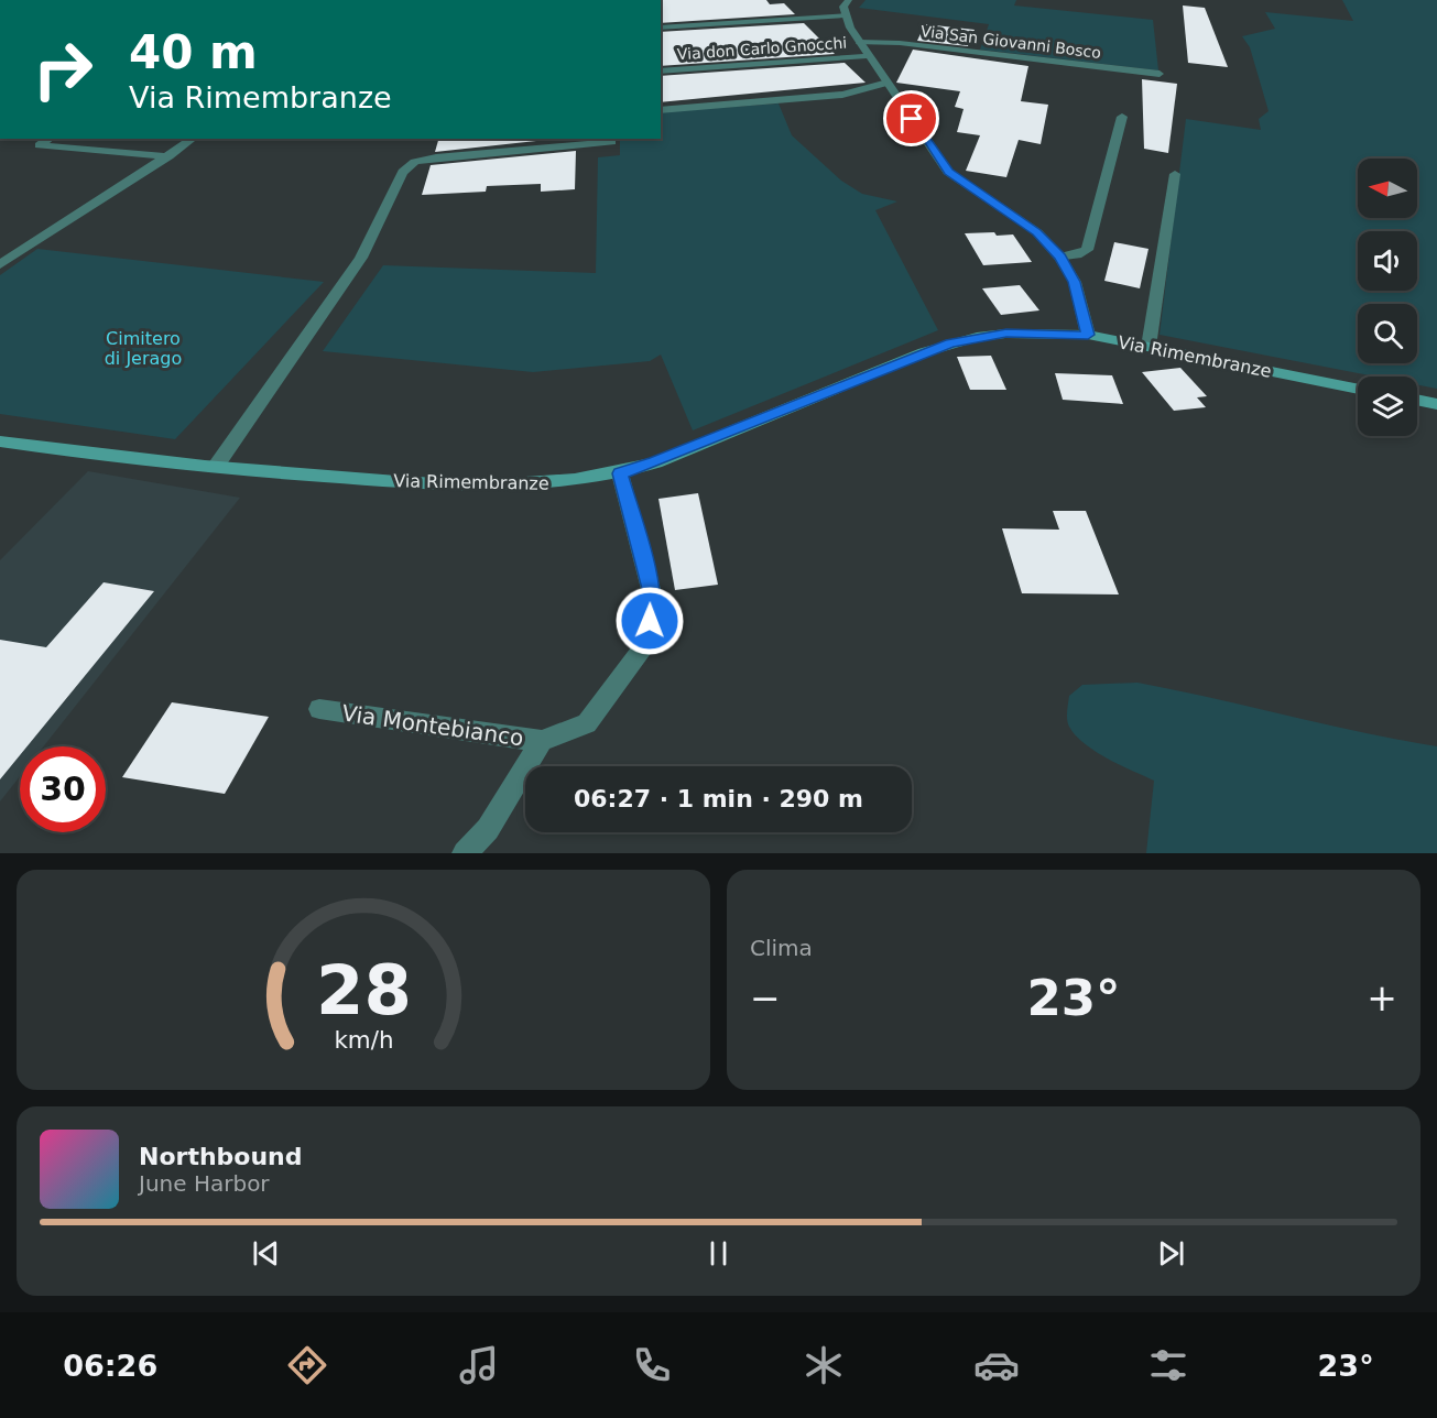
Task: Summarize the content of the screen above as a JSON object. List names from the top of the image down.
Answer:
{
  "streets": {
    "street": [
      "Via San Giovanni Bosco",
      "Via don Carlo Gnocchi",
      "Via Rimembranze",
      "Via Montebianco"
    ]
  },
  "crossings": [
    ["Via Rimembranze", "Via Montebianco"]
  ],
  "parks": ["Cimitero di Jerago"],
  "north": "left",
  "page": {
    "turn": ["40 m", "Via Rimembranze"],
    "limit": "30",
    "trip": "06:27 · 1 min · 290 m",
    "tile": "Clima",
    "heat": ["−", "23°", "+"],
    "song": ["Northbound", "June Harbor"],
    "tabs": ["06:26", "23°"],
    "gauge": ["28", "km/h"]
  }
}
